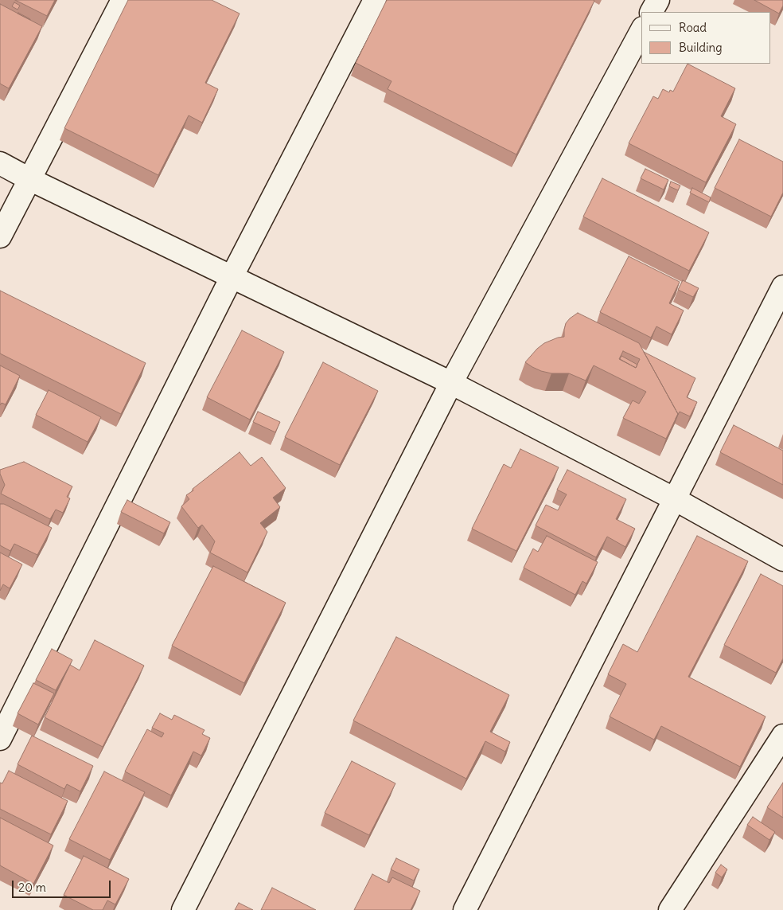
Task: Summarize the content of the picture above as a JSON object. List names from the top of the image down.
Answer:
{
  "legend": ["Road", "Building"],
  "scale_bar": "20 m"
}
